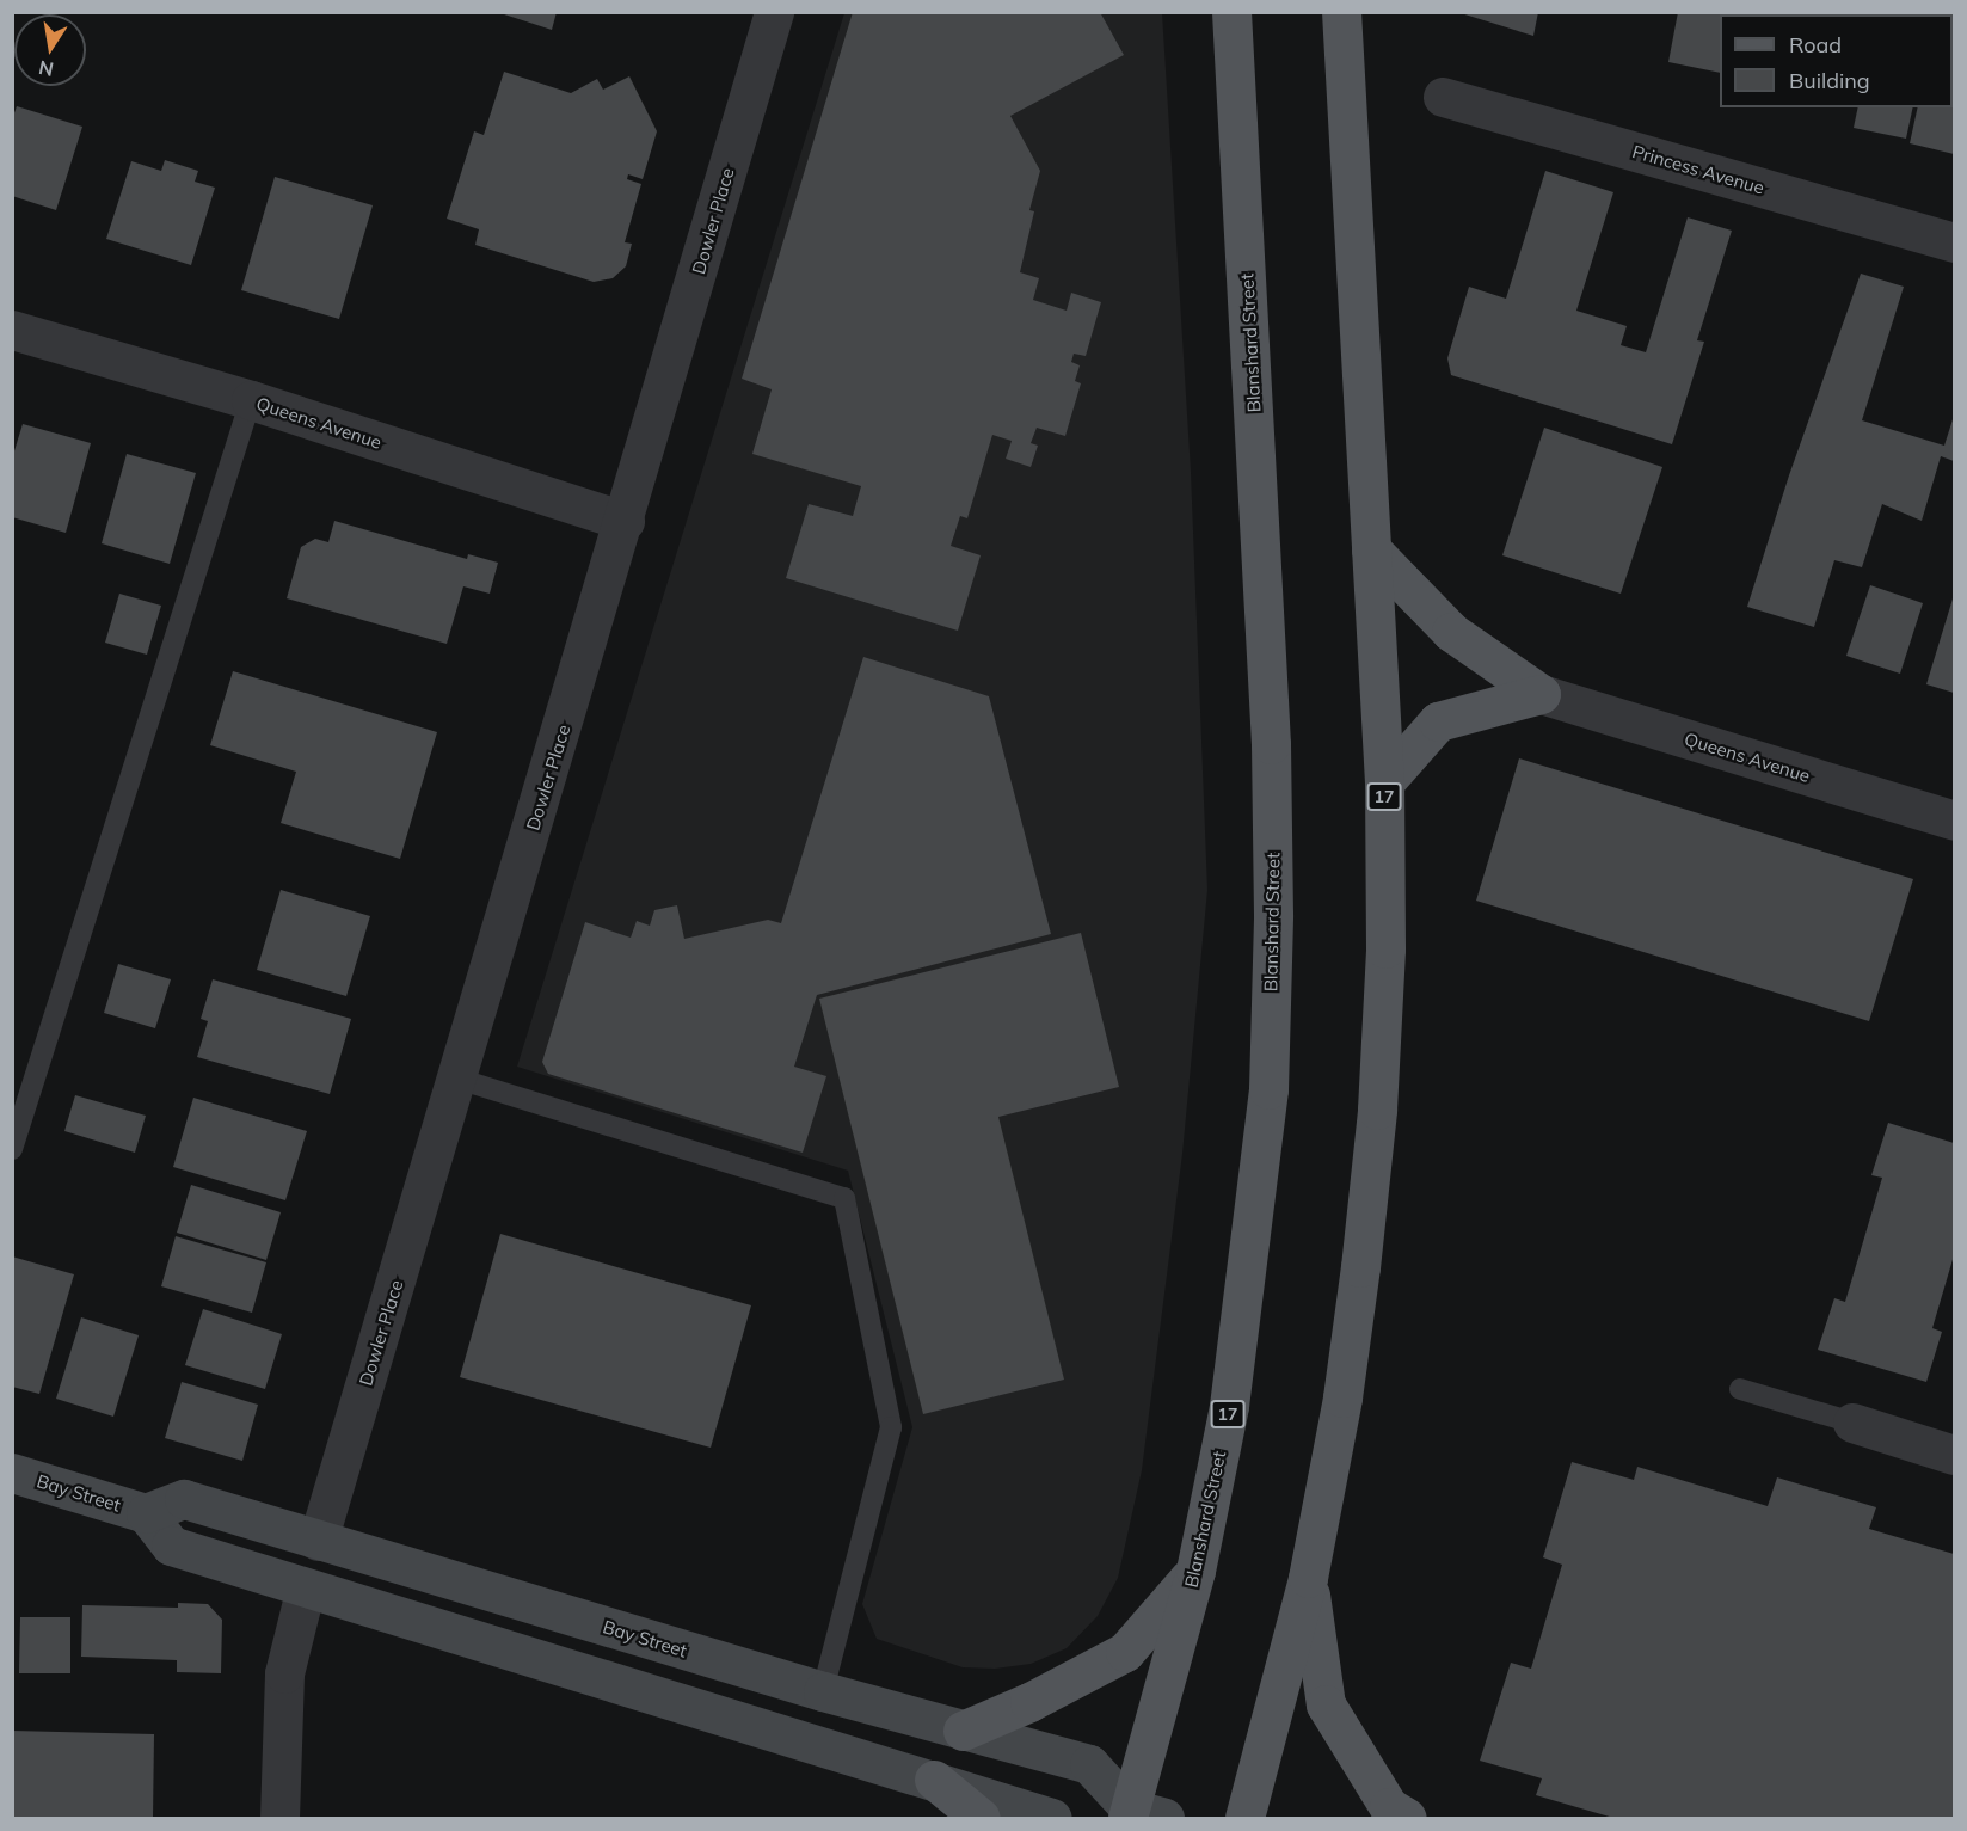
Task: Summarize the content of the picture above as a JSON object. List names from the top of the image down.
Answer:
{
  "streets": {
    "main road": ["Blanshard Street", "17", "Bay Street"],
    "street": ["Princess Avenue", "Dowler Place", "Queens Avenue"]
  },
  "crossings": [
    ["Dowler Place", "Queens Avenue"],
    ["Dowler Place", "Bay Street"],
    ["Blanshard Street", "Bay Street"]
  ],
  "legend": ["Road", "Building"],
  "north": "bottom"
}
